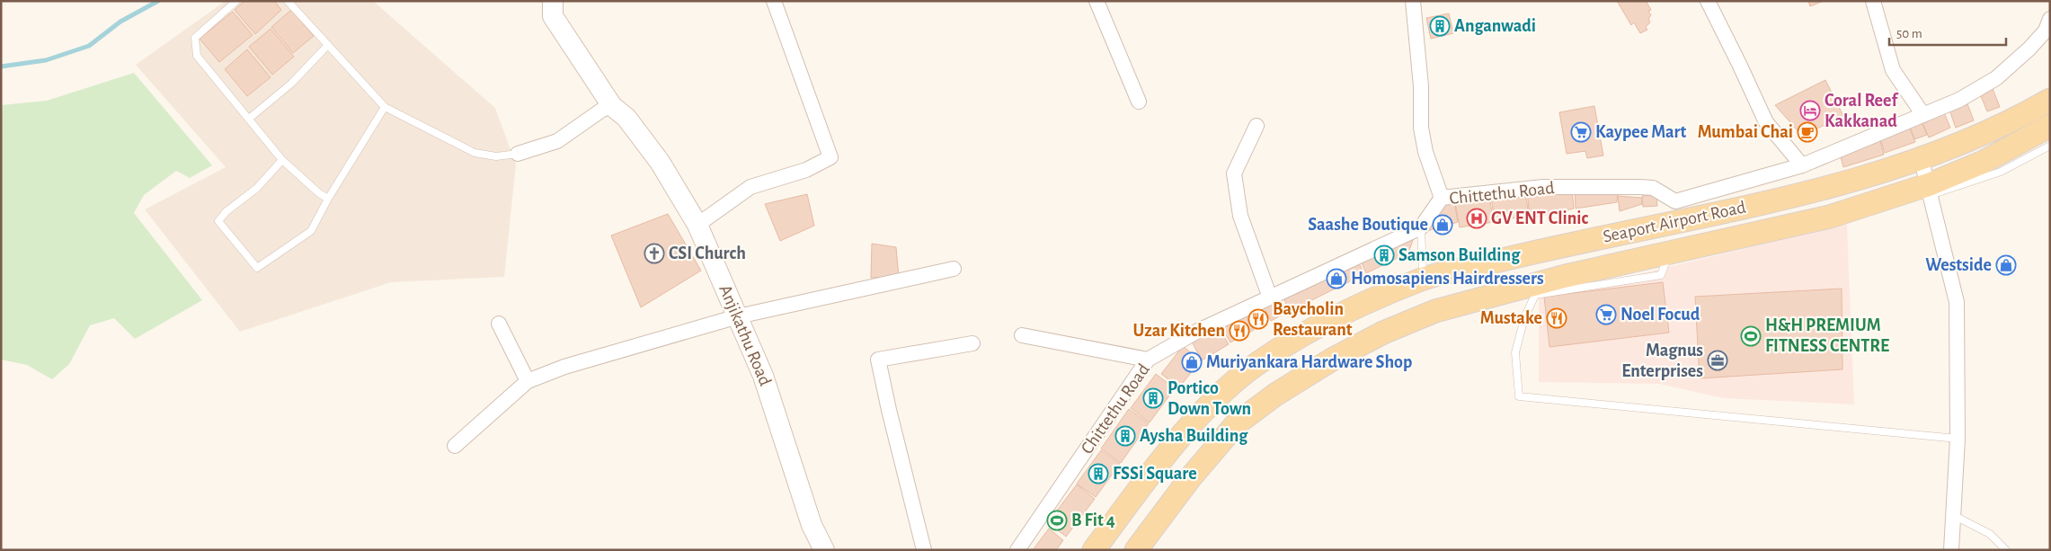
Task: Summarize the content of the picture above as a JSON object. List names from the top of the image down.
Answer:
{
  "streets": {
    "main road": ["Seaport Airport Road"],
    "street": ["Chittethu Road", "Anjikathu Road"]
  },
  "crossings": [
    ["Chittethu Road", "Seaport Airport Road"]
  ],
  "places": {
    "building": [
      "Anganwadi",
      "Samson Building",
      "Portico Down Town",
      "Aysha Building",
      "FSSi Square"
    ],
    "hotel": ["Coral Reef Kakkanad"],
    "supermarket": ["Kaypee Mart", "Noel Focud"],
    "cafe": ["Mumbai Chai"],
    "hospital": ["GV ENT Clinic"],
    "shop": [
      "Saashe Boutique",
      "Westside",
      "Homosapiens Hairdressers",
      "Muriyankara Hardware Shop"
    ],
    "church": ["CSI Church"],
    "restaurant": ["Mustake", "Baycholin Restaurant", "Uzar Kitchen"],
    "sports": ["H&H PREMIUM FITNESS CENTRE", "B Fit 4"],
    "office": ["Magnus Enterprises"]
  },
  "scale_bar": "50 m"
}
